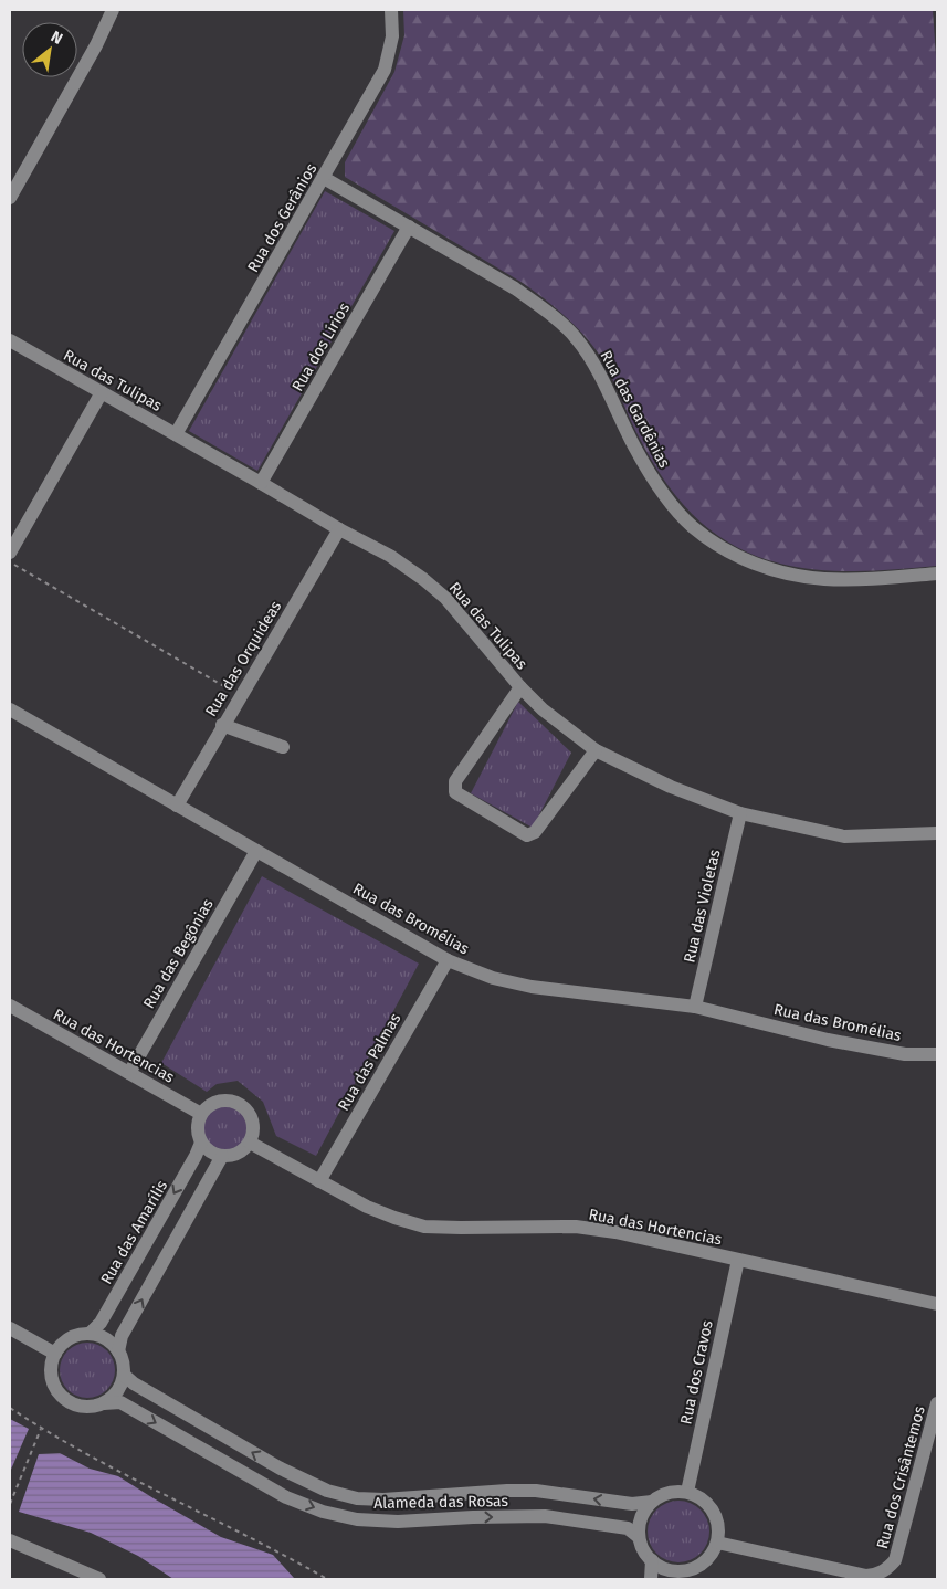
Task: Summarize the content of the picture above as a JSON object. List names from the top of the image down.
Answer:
{
  "streets": {
    "street": [
      "Rua dos Gerânios",
      "Rua dos Lírios",
      "Rua das Tulipas",
      "Rua das Gardênias",
      "Rua das Orquideas",
      "Rua das Violetas",
      "Rua das Bromélias",
      "Rua das Begônias",
      "Rua das Hortencias",
      "Rua das Palmas",
      "Rua das Amarílis",
      "Rua dos Cravos",
      "Rua dos Crisântemos",
      "Alameda das Rosas"
    ]
  },
  "crossings": [
    ["Rua dos Gerânios", "Rua das Tulipas"],
    ["Rua dos Gerânios", "Rua das Gardênias"],
    ["Rua dos Lírios", "Rua das Tulipas"],
    ["Rua dos Lírios", "Rua das Gardênias"],
    ["Rua das Tulipas", "Rua das Orquideas"],
    ["Rua das Tulipas", "Rua das Violetas"],
    ["Rua das Orquideas", "Rua das Bromélias"],
    ["Rua das Violetas", "Rua das Bromélias"],
    ["Rua das Bromélias", "Rua das Begônias"],
    ["Rua das Bromélias", "Rua das Palmas"],
    ["Rua das Begônias", "Rua das Hortencias"],
    ["Rua das Hortencias", "Rua das Palmas"],
    ["Rua das Hortencias", "Rua das Amarílis"],
    ["Rua das Hortencias", "Rua dos Cravos"],
    ["Rua das Amarílis", "Alameda das Rosas"],
    ["Rua dos Cravos", "Rua dos Crisântemos"],
    ["Rua dos Cravos", "Alameda das Rosas"],
    ["Rua dos Crisântemos", "Alameda das Rosas"]
  ],
  "north": "top right"
}
